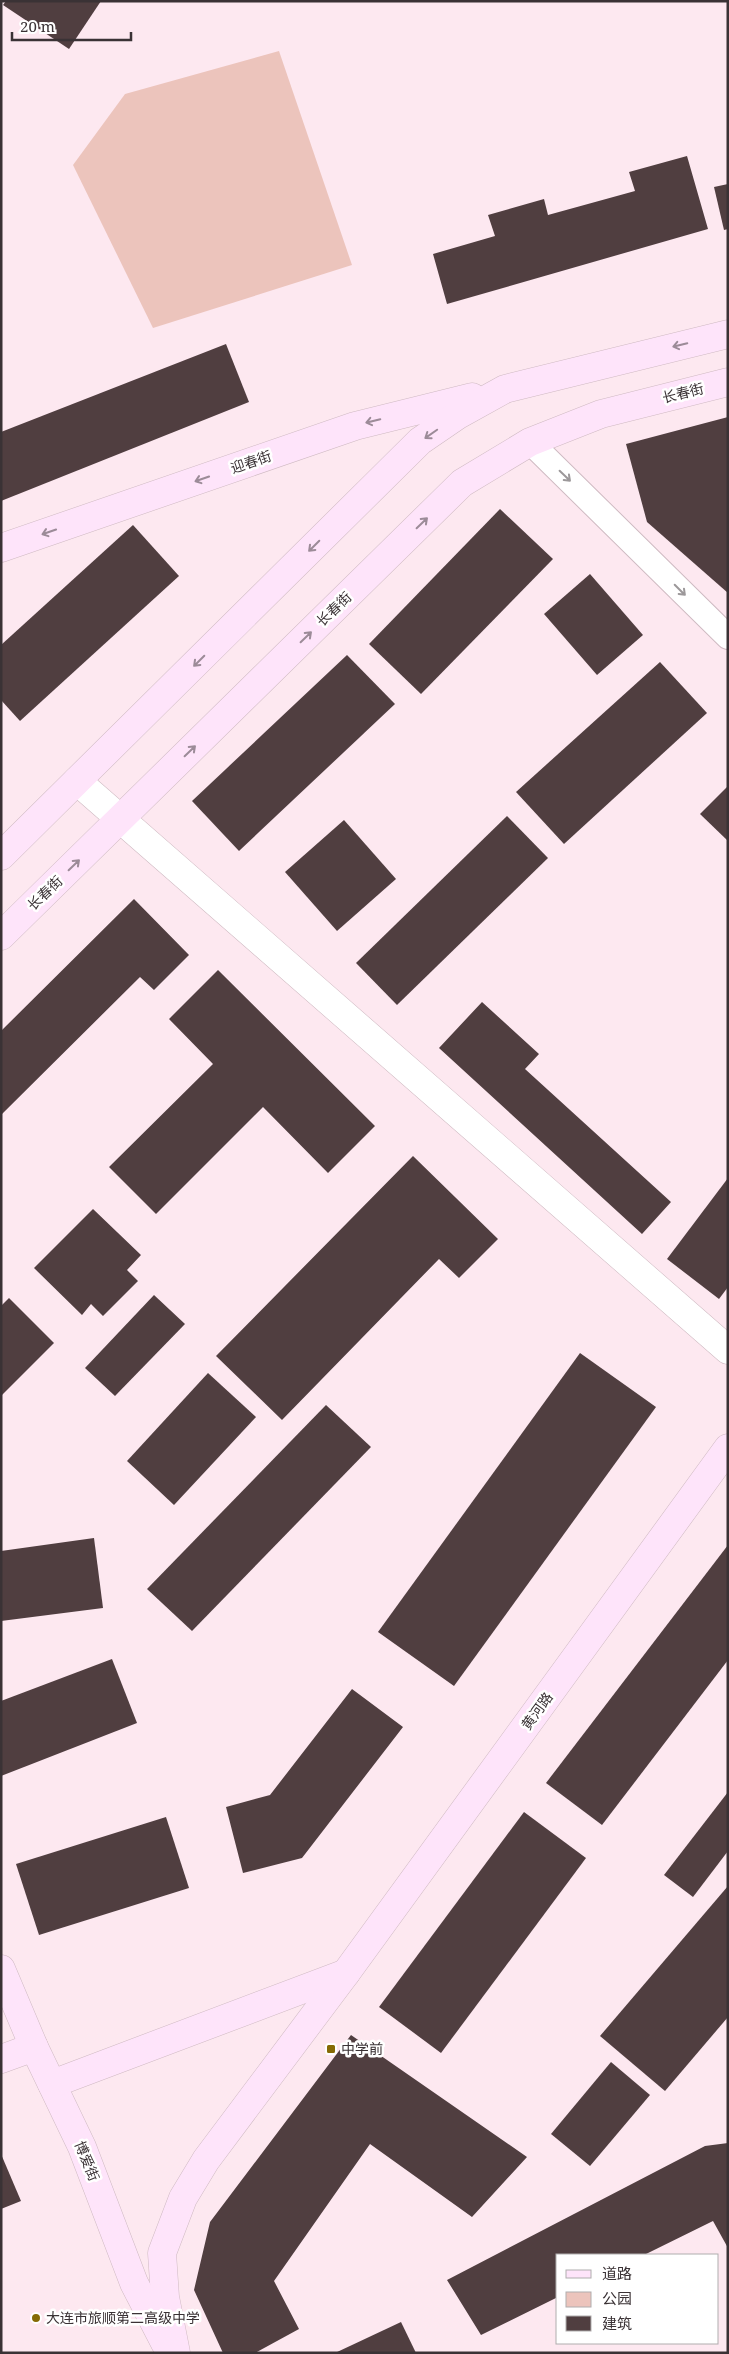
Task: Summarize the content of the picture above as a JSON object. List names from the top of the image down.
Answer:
{
  "streets": {
    "street": [
      "长春街",
      "迎春街",
      "黄河路",
      "博爱街"
    ]
  },
  "places": {
    "transit": ["中学前"],
    "other": ["大连市旅顺第二高级中学"]
  },
  "legend": ["道路", "公园", "建筑"],
  "scale_bar": "20 m"
}
